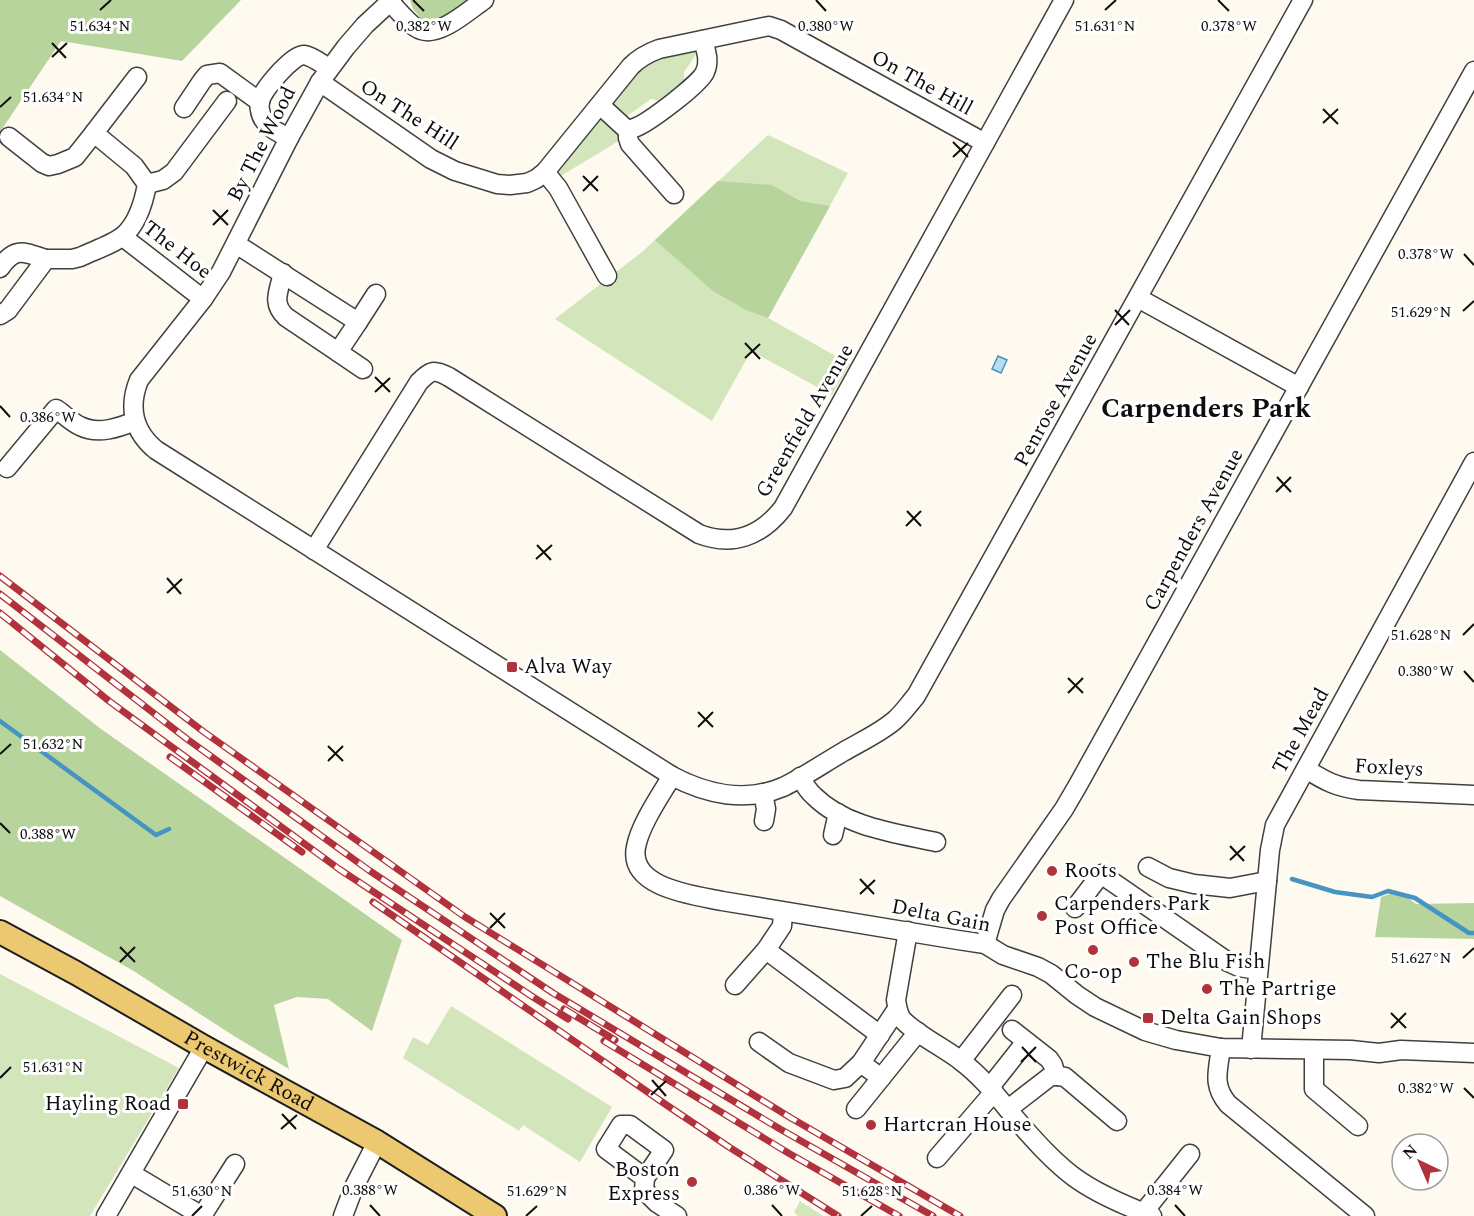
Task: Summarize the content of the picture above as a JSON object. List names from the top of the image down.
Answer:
{
  "streets": {
    "main road": ["Prestwick Road"],
    "street": [
      "On The Hill",
      "By The Wood",
      "The Hoe",
      "Penrose Avenue",
      "Greenfield Avenue",
      "Carpenders Avenue",
      "The Mead",
      "Foxleys",
      "Delta Gain"
    ]
  },
  "crossings": [
    ["On The Hill", "By The Wood"],
    ["On The Hill", "Greenfield Avenue"],
    ["By The Wood", "The Hoe"],
    ["By The Wood", "Greenfield Avenue"],
    ["Penrose Avenue", "Delta Gain"],
    ["Carpenders Avenue", "Delta Gain"],
    ["The Mead", "Foxleys"],
    ["The Mead", "Delta Gain"]
  ],
  "districts": ["Carpenders Park"],
  "places": {
    "transit": ["Alva Way", "Delta Gain Shops", "Hayling Road"],
    "other": [
      "Roots",
      "Carpenders Park Post Office",
      "Co-op",
      "The Blu Fish",
      "The Partrige",
      "Hartcran House",
      "Boston Express"
    ]
  },
  "north": "top left",
  "coordinates": [
    "51.634°N",
    "51.631°N",
    "0.380°W",
    "0.382°W",
    "0.378°W",
    "51.629°N",
    "0.386°W",
    "51.628°N",
    "51.632°N",
    "0.388°W",
    "51.627°N",
    "0.384°W",
    "51.630°N"
  ]
}
